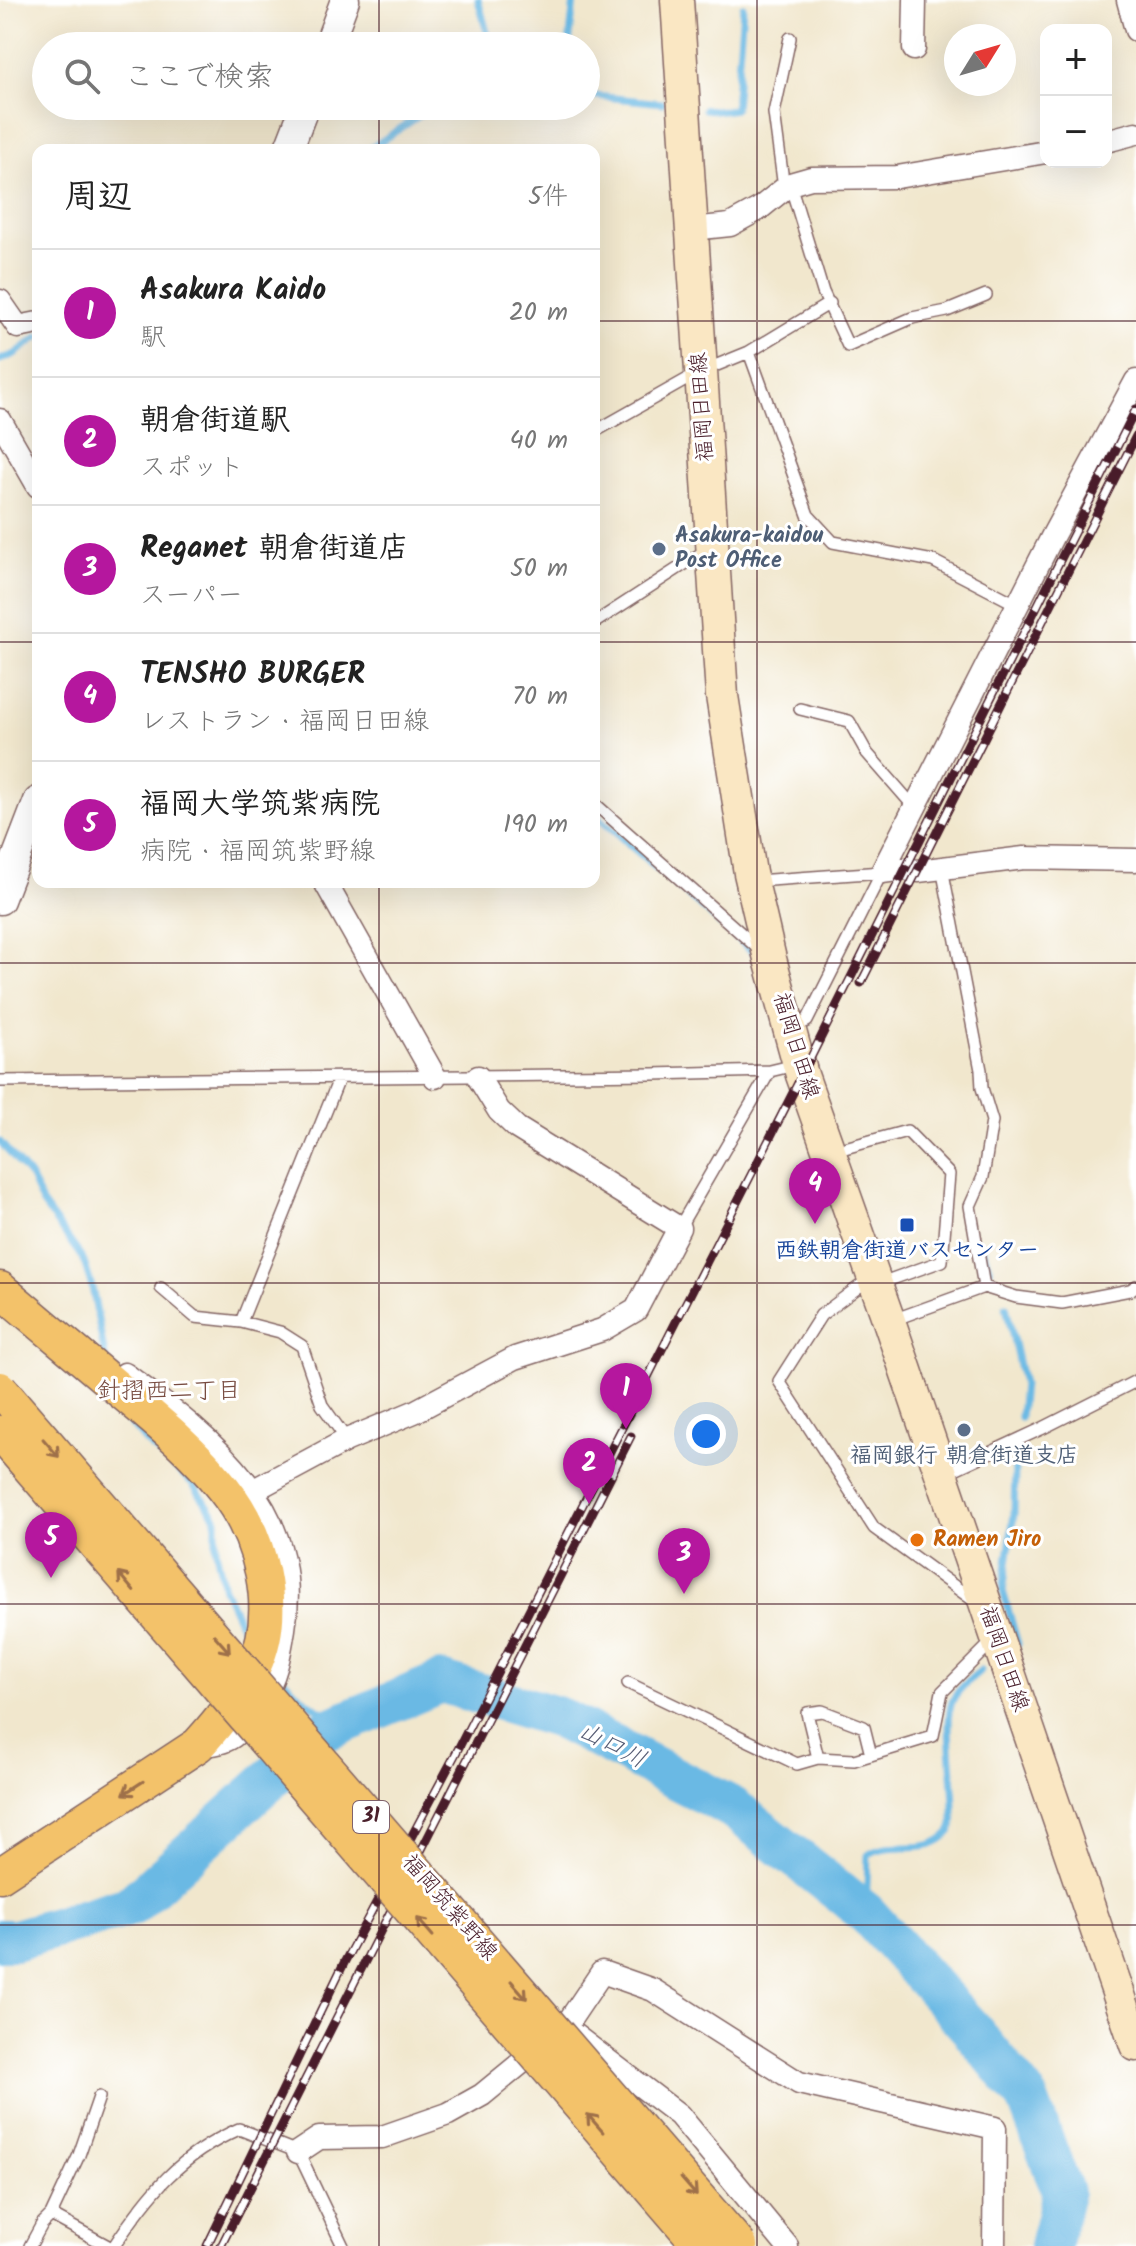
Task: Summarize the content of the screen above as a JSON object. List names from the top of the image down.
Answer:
{
  "streets": {
    "main road": ["福岡日田線", "31", "福岡筑紫野線"]
  },
  "districts": ["針摺西二丁目"],
  "water": ["山口川"],
  "places": {
    "other": ["Asakura-kaidou Post Office", "福岡銀行 朝倉街道支店", "Ramen Jiro"],
    "transit": ["西鉄朝倉街道バスセンター"]
  },
  "north": "top right",
  "page": {
    "map_buttons": ["+", "−"],
    "search": "ここで検索",
    "heading": ["周辺", "5件"],
    "list": [
      {
        "mark": "1",
        "name": "Asakura Kaido",
        "note": "駅",
        "value": "20 m"
      },
      {
        "mark": "2",
        "name": "朝倉街道駅",
        "note": "スポット",
        "value": "40 m"
      },
      {
        "mark": "3",
        "name": "Reganet 朝倉街道店",
        "note": "スーパー",
        "value": "50 m"
      },
      {
        "mark": "4",
        "name": "TENSHO BURGER",
        "note": "レストラン · 福岡日田線",
        "value": "70 m"
      },
      {
        "mark": "5",
        "name": "福岡大学筑紫病院",
        "note": "病院 · 福岡筑紫野線",
        "value": "190 m"
      }
    ],
    "pins": [
      "4",
      "1",
      "2",
      "5",
      "3"
    ]
  }
}
